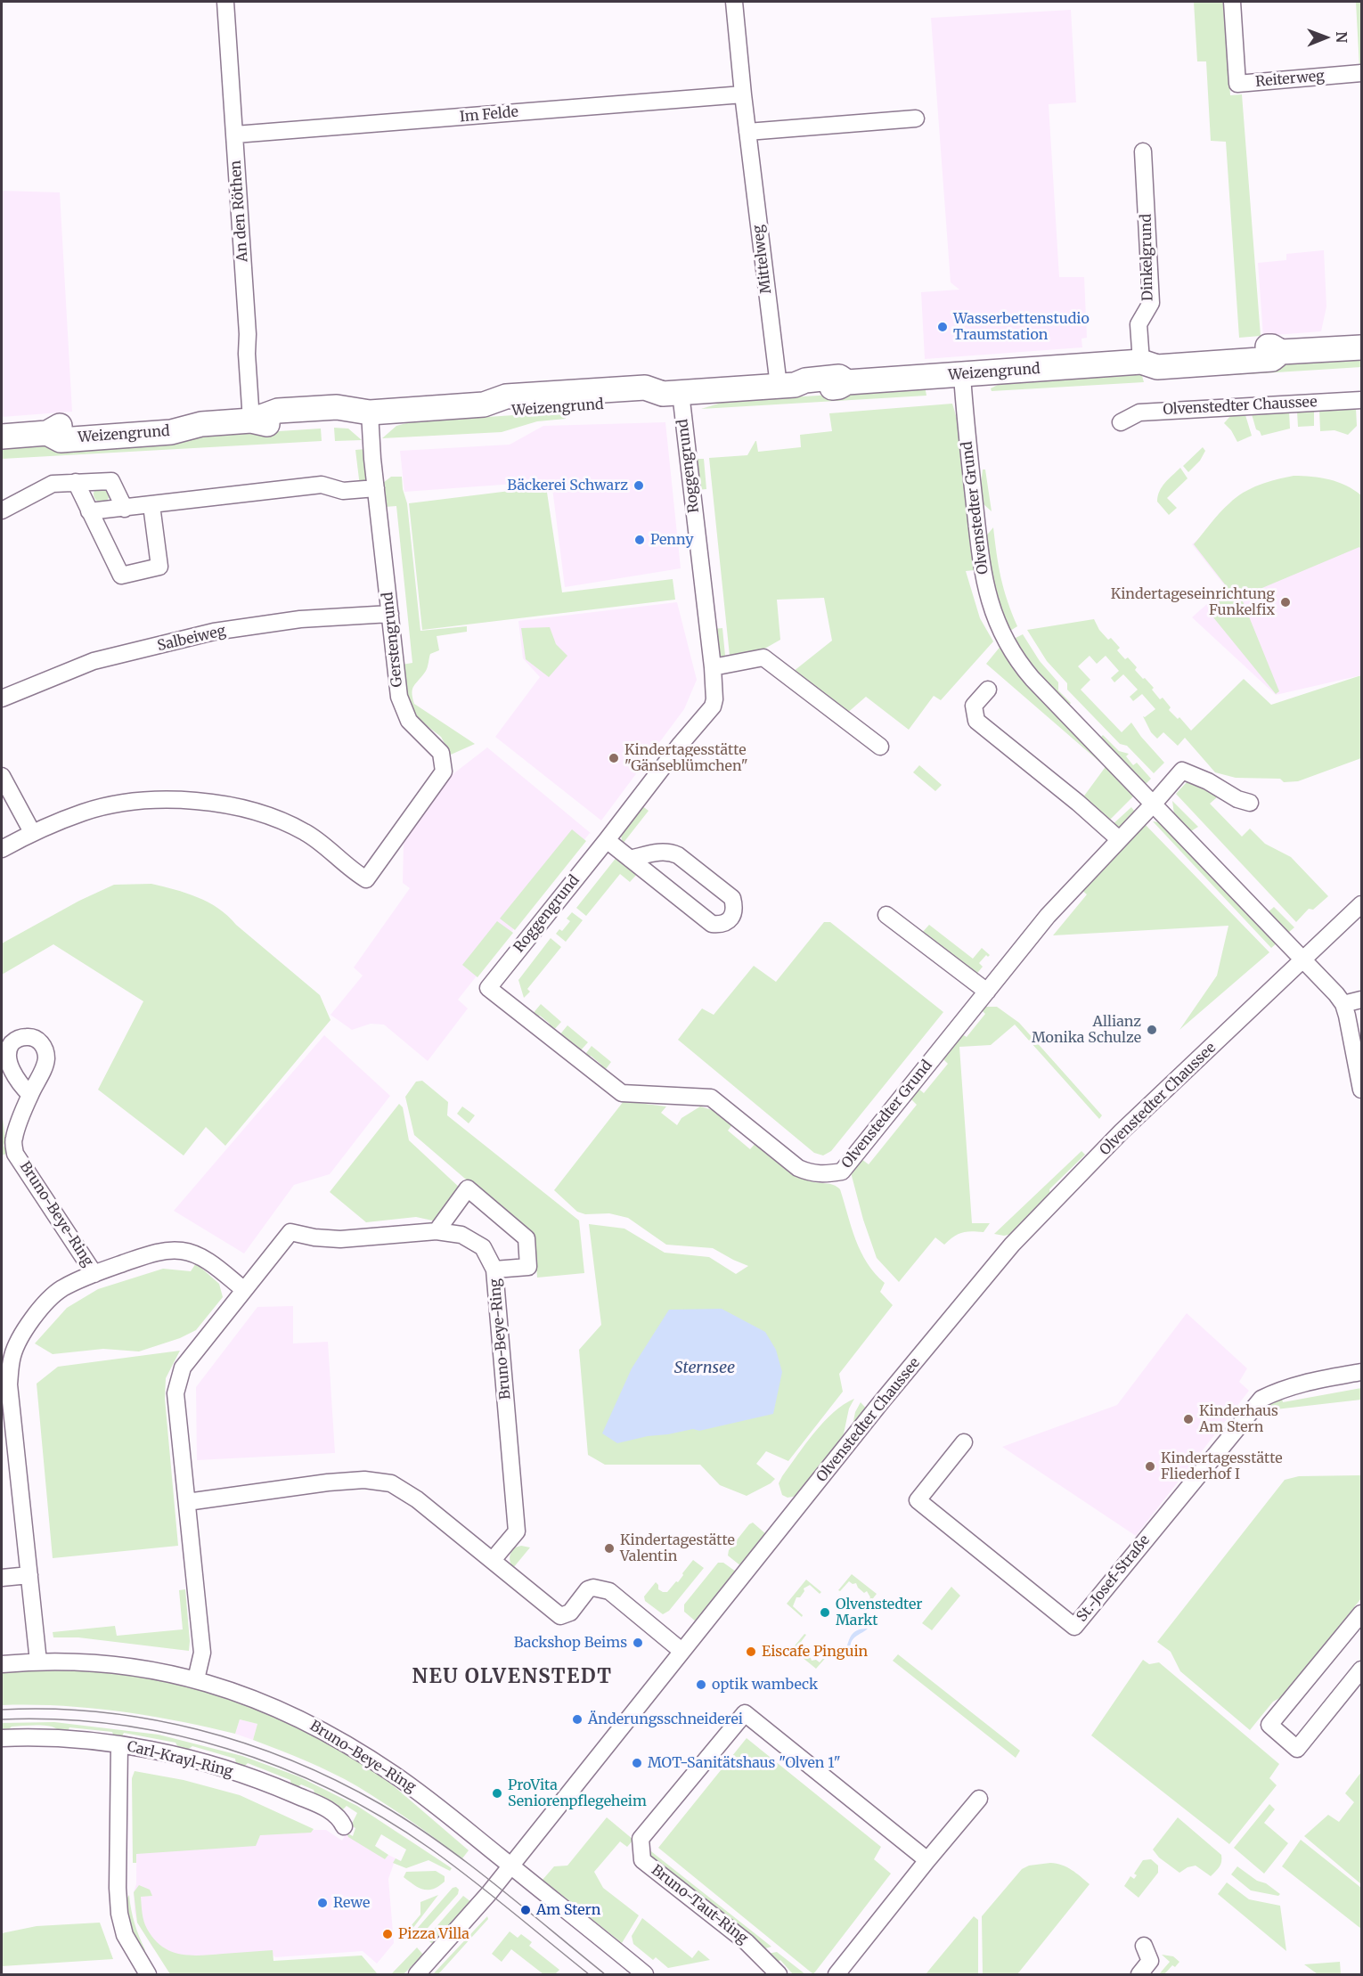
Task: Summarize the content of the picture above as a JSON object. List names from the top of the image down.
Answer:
{
  "streets": {
    "main road": ["Weizengrund"],
    "street": [
      "Reiterweg",
      "Im Felde",
      "An den Röthen",
      "Dinkelgrund",
      "Mittelweg",
      "Olvenstedter Chaussee",
      "Roggengrund",
      "Olvenstedter Grund",
      "Salbeiweg",
      "Gerstengrund",
      "Bruno-Beye-Ring",
      "St.-Josef-Straße",
      "Carl-Krayl-Ring",
      "Bruno-Taut-Ring"
    ]
  },
  "crossings": [
    ["Im Felde", "An den Röthen"],
    ["Im Felde", "Mittelweg"],
    ["An den Röthen", "Weizengrund"],
    ["Dinkelgrund", "Weizengrund"],
    ["Mittelweg", "Weizengrund"],
    ["Weizengrund", "Roggengrund"],
    ["Weizengrund", "Olvenstedter Grund"],
    ["Weizengrund", "Gerstengrund"],
    ["Olvenstedter Chaussee", "Olvenstedter Grund"],
    ["Olvenstedter Chaussee", "Bruno-Beye-Ring"],
    ["Roggengrund", "Olvenstedter Grund"],
    ["Salbeiweg", "Gerstengrund"]
  ],
  "districts": ["NEU OLVENSTEDT"],
  "water": ["Sternsee"],
  "places": [
    "Wasserbettenstudio Traumstation",
    "Bäckerei Schwarz",
    "Penny",
    "Kindertageseinrichtung Funkelfix",
    "Kindertagesstätte \"Gänseblümchen\"",
    "Allianz Monika Schulze",
    "Kinderhaus Am Stern",
    "Kindertagesstätte Fliederhof I",
    "Kindertagestätte Valentin",
    "Olvenstedter Markt",
    "Backshop Beims",
    "Eiscafe Pinguin",
    "optik wambeck",
    "Änderungsschneiderei",
    "MOT-Sanitätshaus \"Olven 1\"",
    "ProVita Seniorenpflegeheim",
    "Rewe",
    "Am Stern",
    "Pizza Villa"
  ],
  "north": "right"
}
